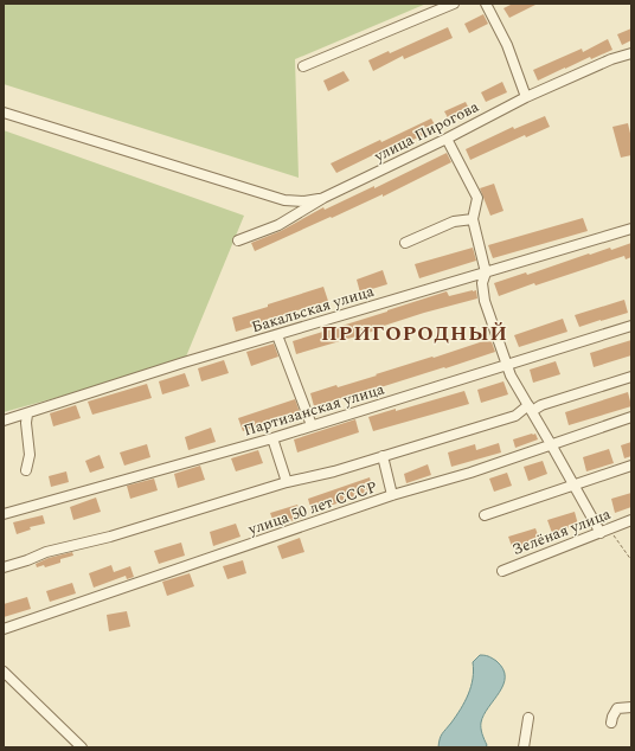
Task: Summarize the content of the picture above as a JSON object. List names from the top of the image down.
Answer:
{
  "streets": {
    "street": [
      "улица Пирогова",
      "Бакальская улица",
      "Партизанская улица",
      "улица 50 лет СССР",
      "Зелёная улица"
    ]
  },
  "districts": ["ПРИГОРОДНЫЙ"]
}
